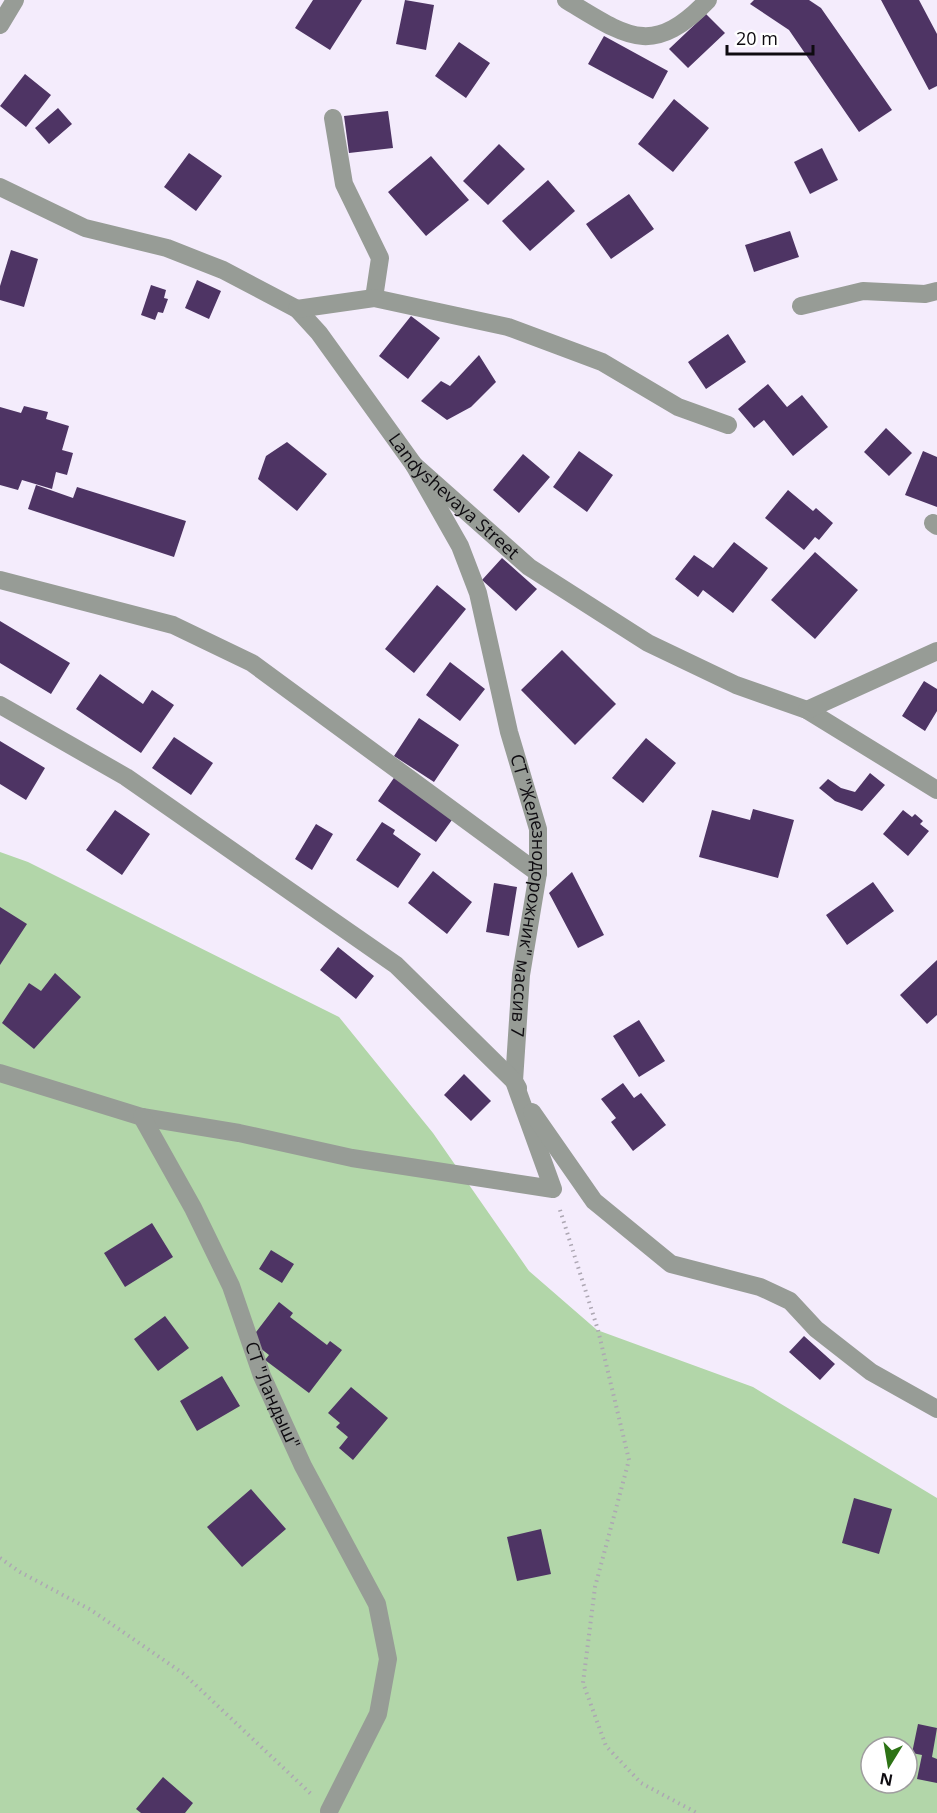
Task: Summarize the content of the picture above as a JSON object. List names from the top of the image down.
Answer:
{
  "streets": {
    "street": ["Landyshevaya Street", "СТ \"Железнодорожник\" массив 7", "СТ \"Ландыш\""]
  },
  "crossings": [
    ["Landyshevaya Street", "СТ \"Железнодорожник\" массив 7"]
  ],
  "scale_bar": "20 m",
  "north": "bottom"
}
